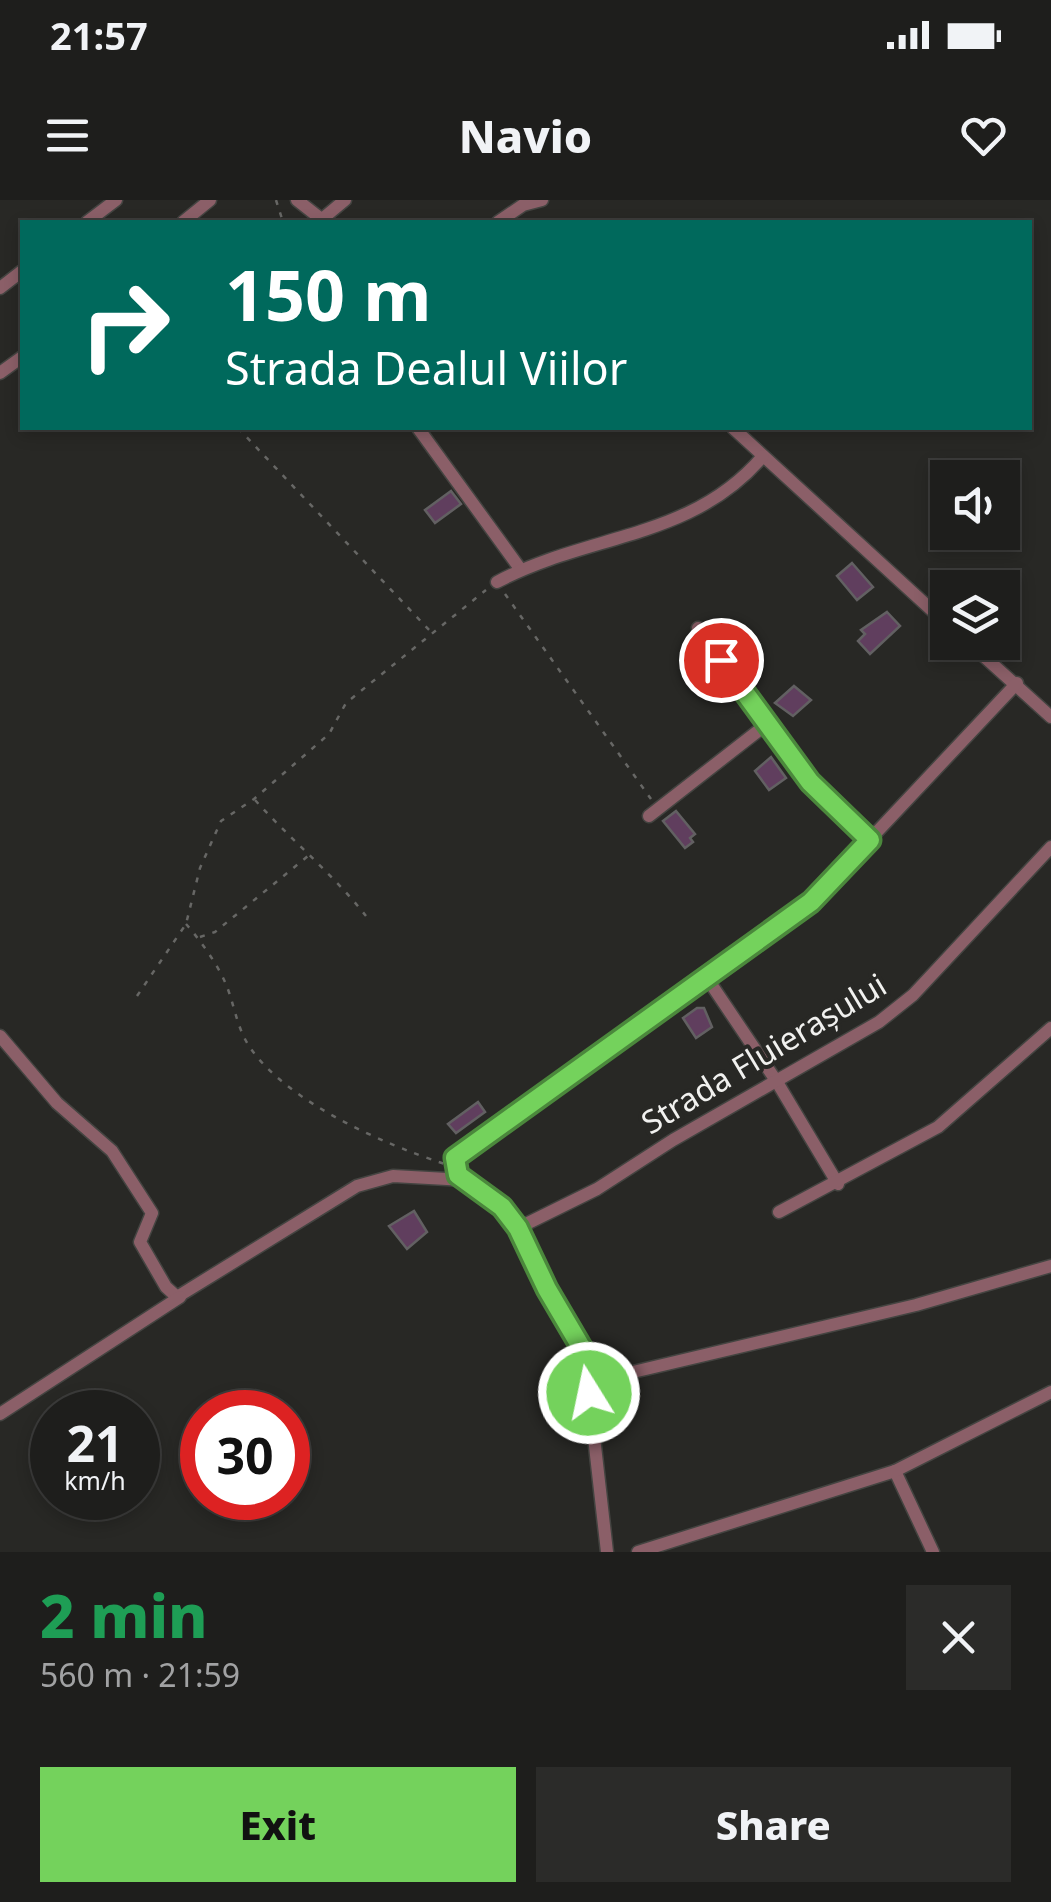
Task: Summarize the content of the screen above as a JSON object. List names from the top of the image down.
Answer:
{
  "streets": {
    "street": ["Strada Fluierașului"]
  },
  "page": {
    "status": "21:57",
    "header": "Navio",
    "turn": ["150 m", "Strada Dealul Viilor"],
    "speed": "21 km/h",
    "limit": "30",
    "heading": ["2 min", "560 m · 21:59"],
    "buttons": ["Exit", "Share"]
  }
}
